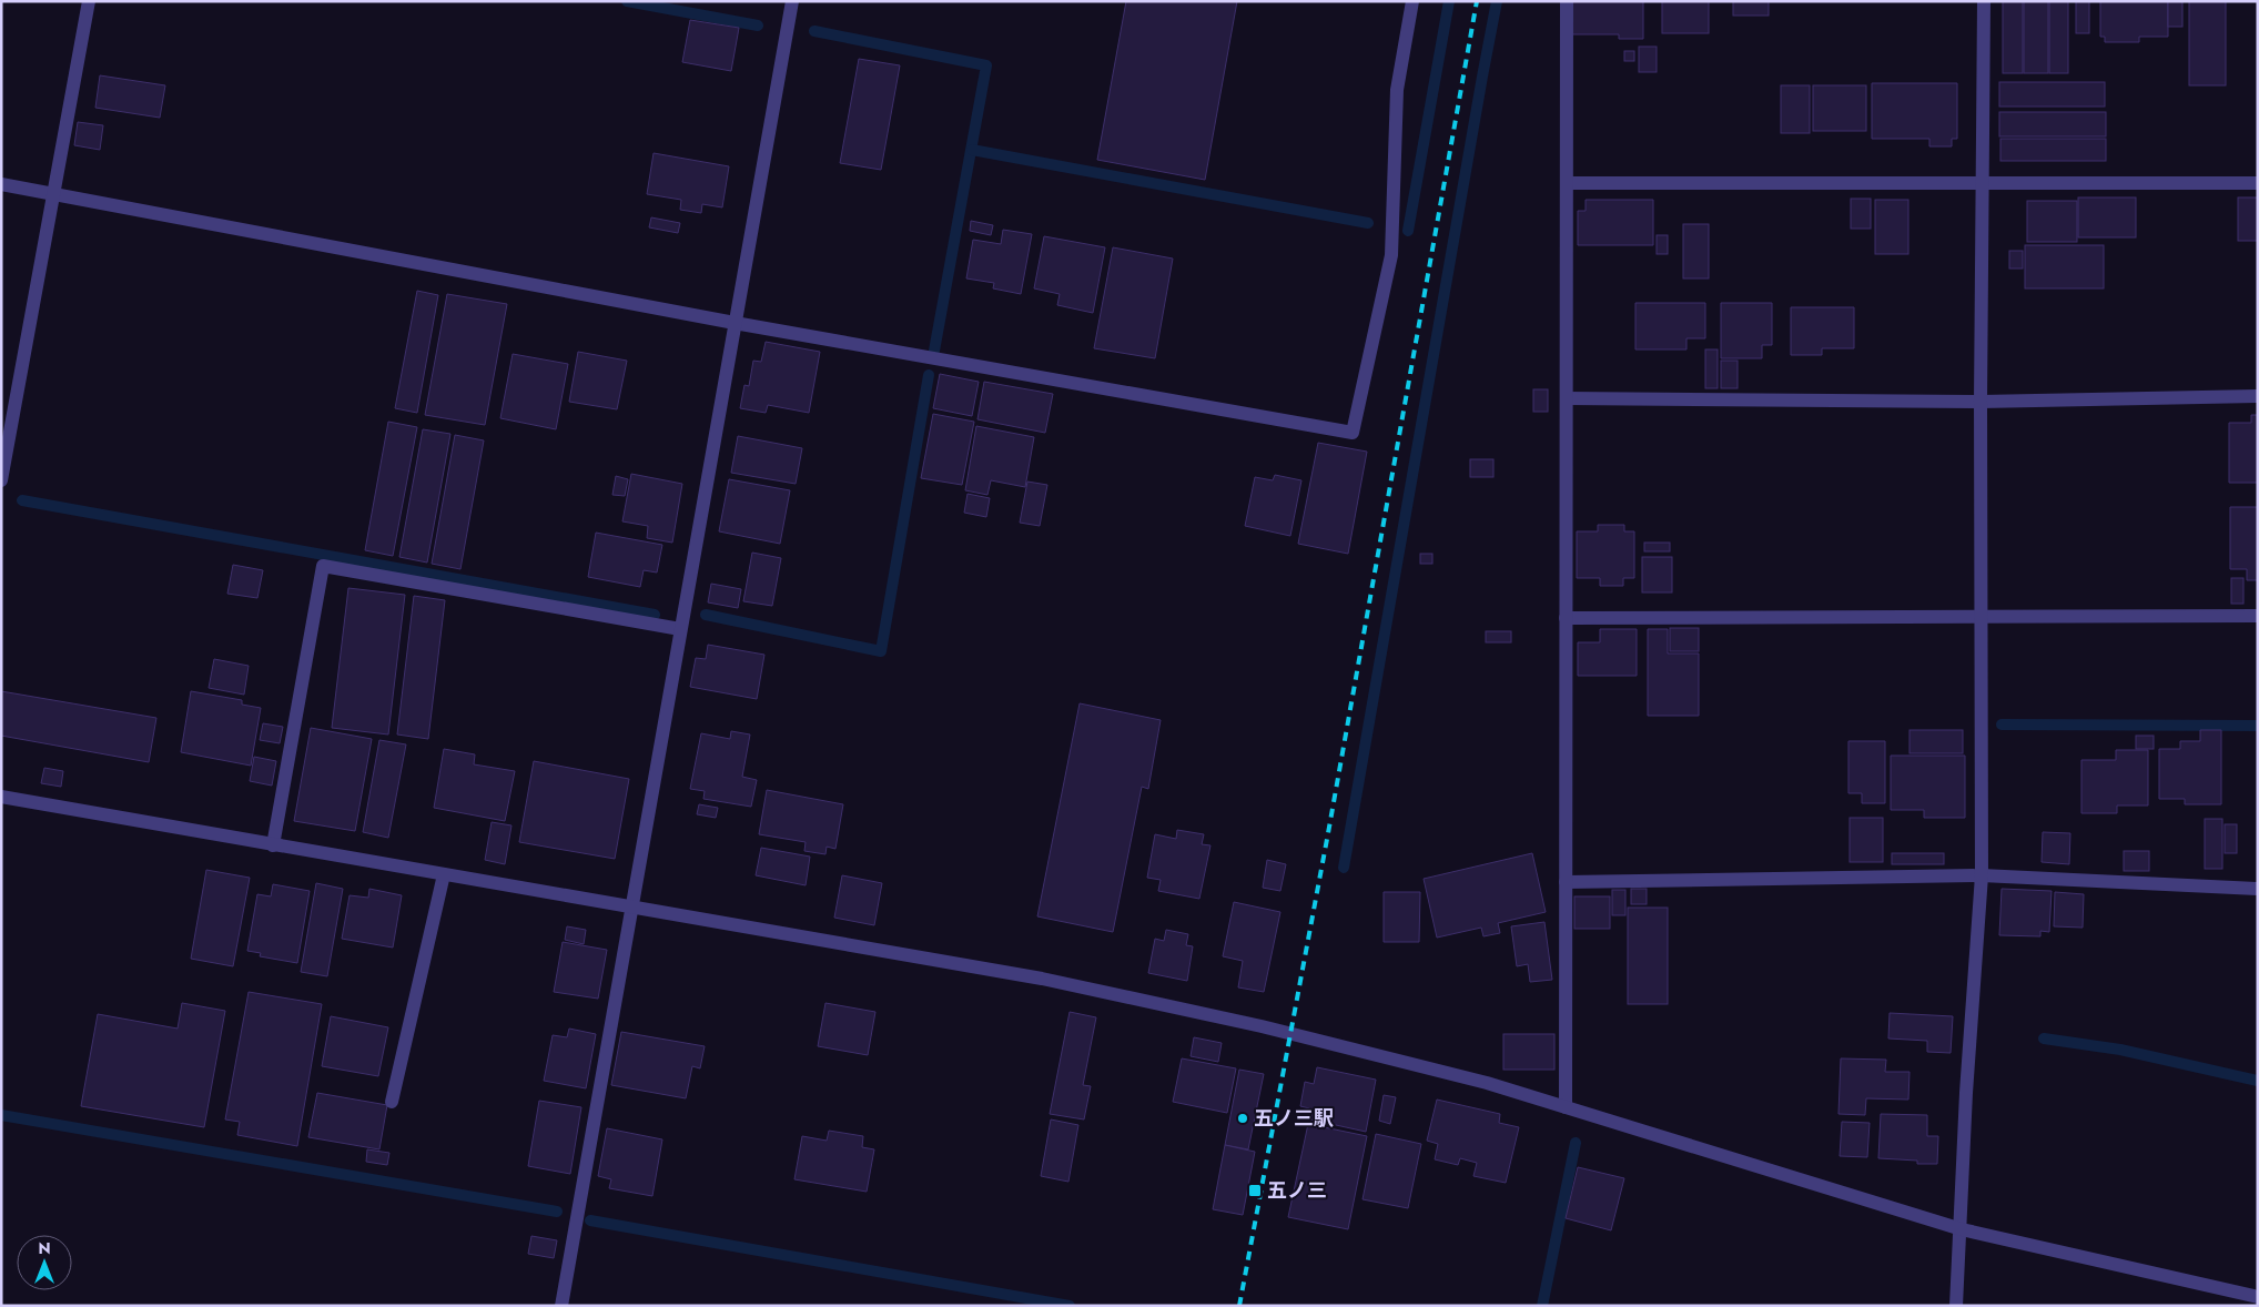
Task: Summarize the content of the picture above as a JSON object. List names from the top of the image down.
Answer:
{
  "places": {
    "other": ["五ノ三駅"],
    "transit": ["五ノ三"]
  },
  "north": "top"
}
